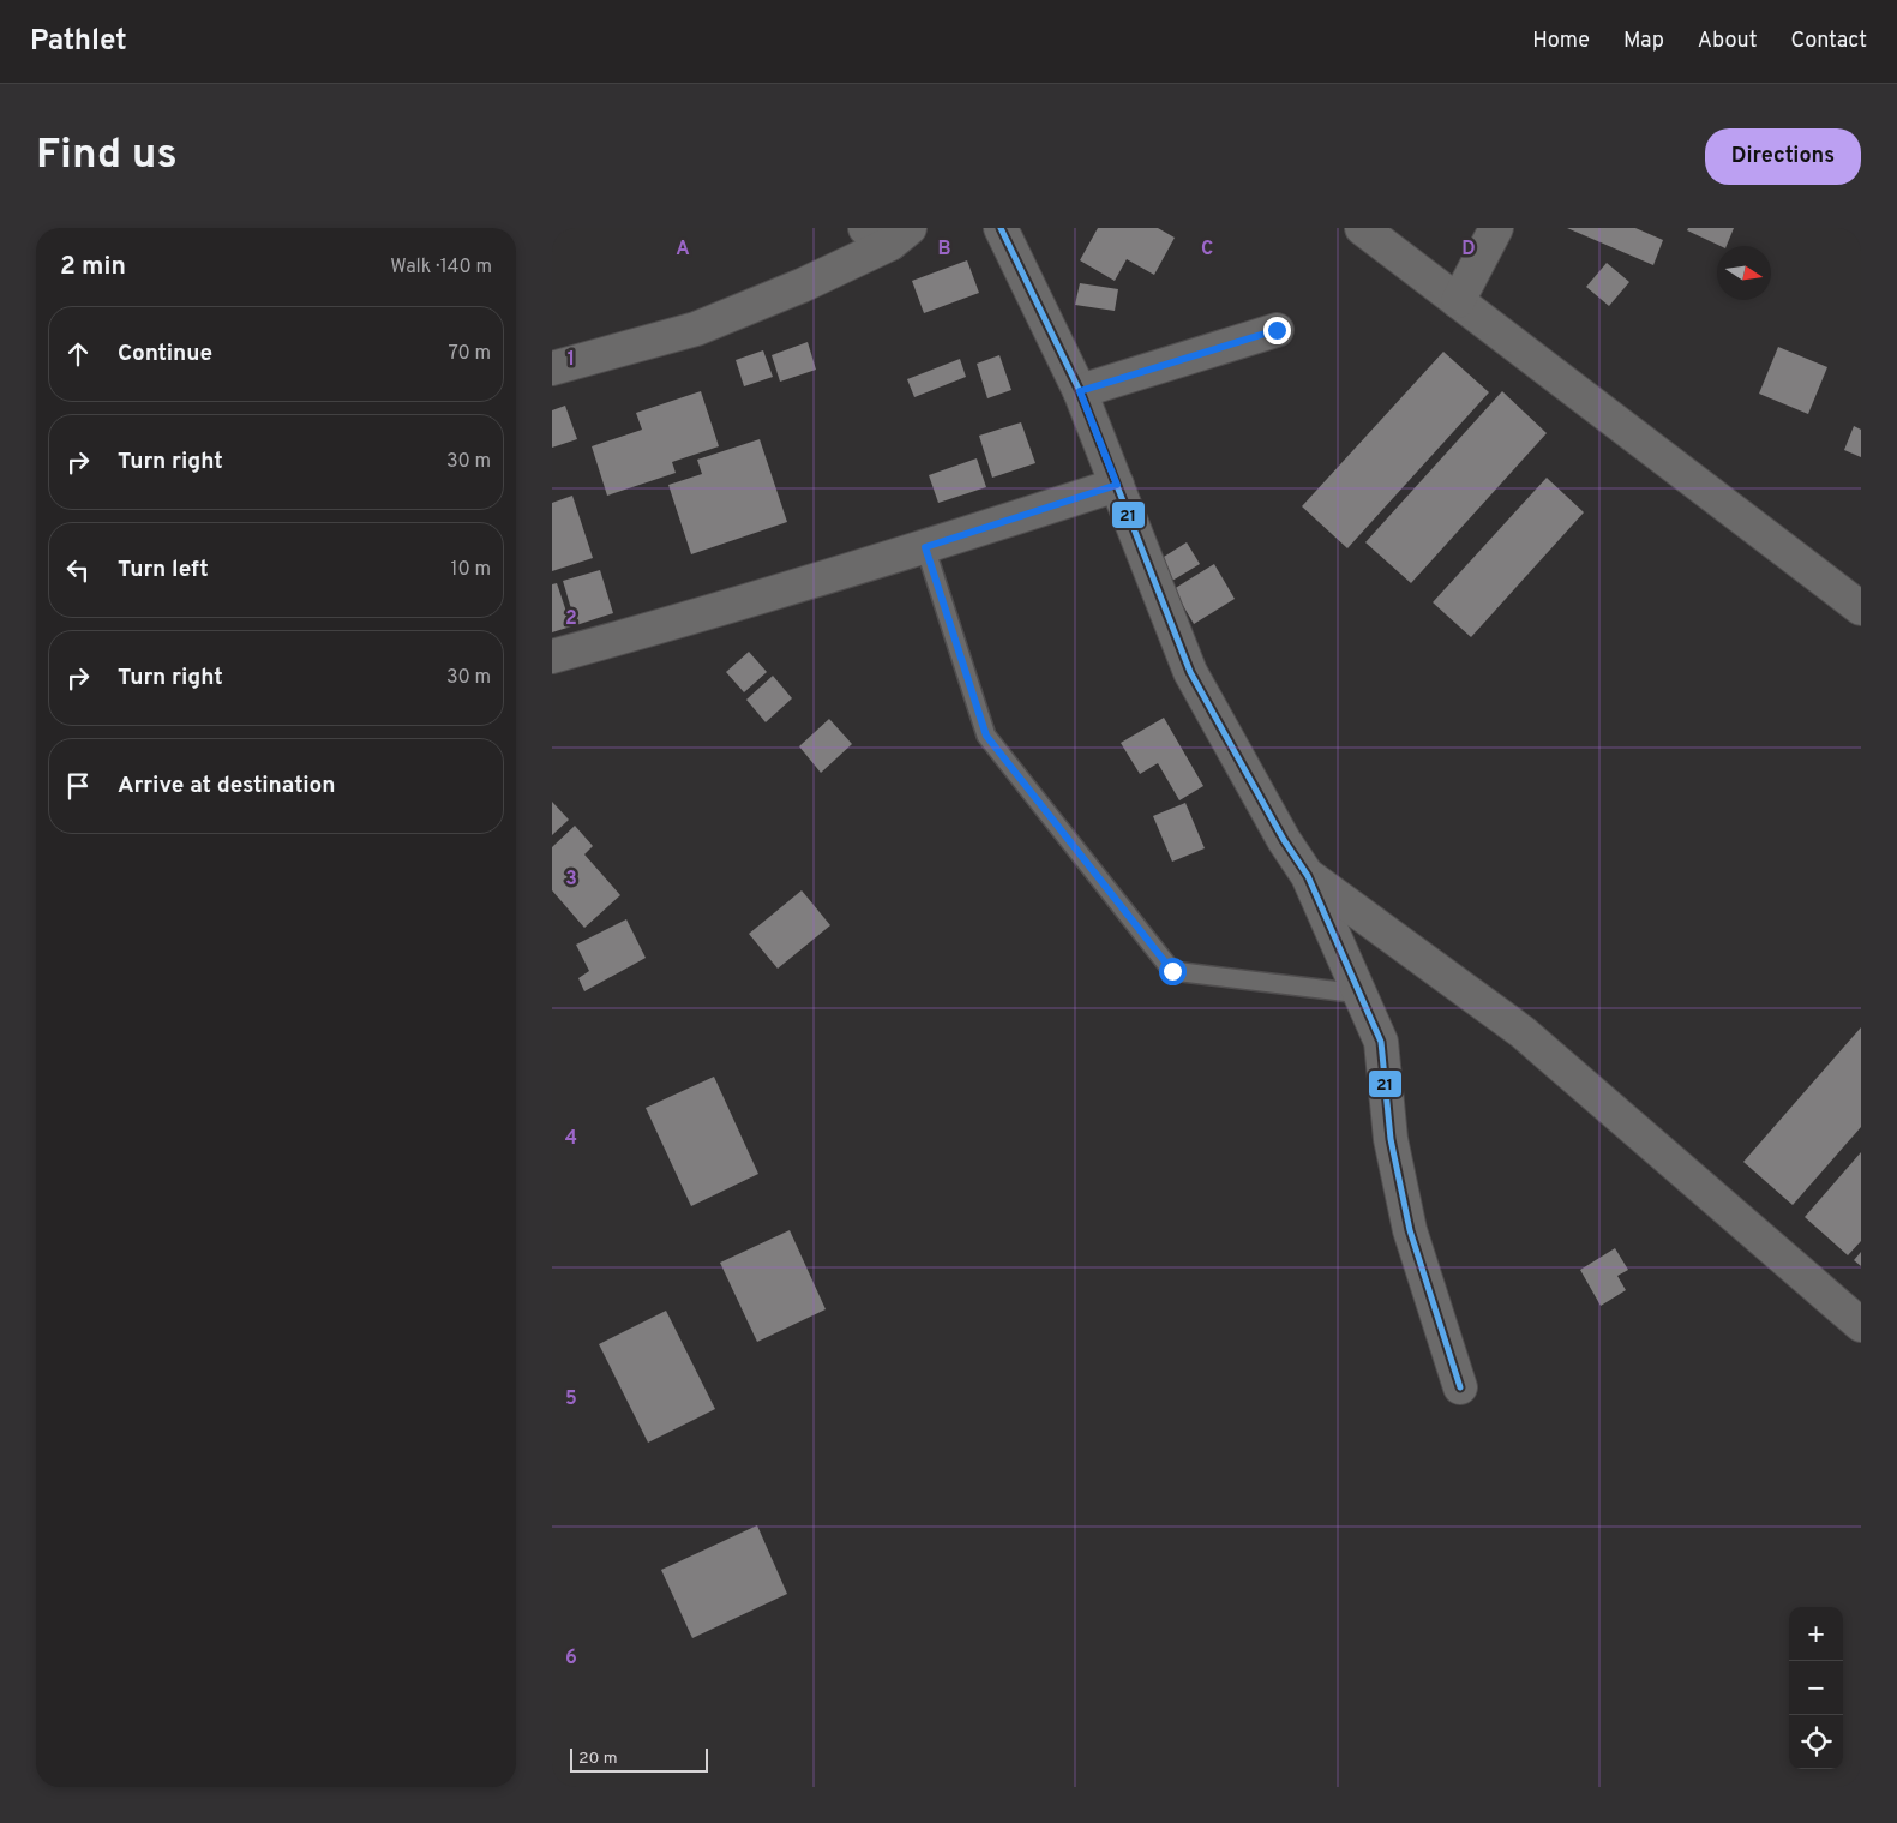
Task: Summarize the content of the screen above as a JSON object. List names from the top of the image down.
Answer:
{
  "lines": ["transit line 21"],
  "scale_bar": "20 m",
  "north": "right",
  "page": {
    "header": "Pathlet",
    "nav": [
      "Home",
      "Map",
      "About",
      "Contact"
    ],
    "buttons": "Directions",
    "title": "Find us",
    "heading": ["2 min", "Walk · 140 m"],
    "list": [
      ["Continue", "70 m"],
      ["Turn right", "30 m"],
      ["Turn left", "10 m"],
      ["Turn right", "30 m"],
      "Arrive at destination"
    ],
    "map_buttons": ["+", "−"],
    "scale": "20 m"
  },
  "grid": {
    "columns": [
      "A",
      "B",
      "C",
      "D"
    ],
    "rows": [
      "1",
      "2",
      "3",
      "4",
      "5",
      "6"
    ]
  }
}
